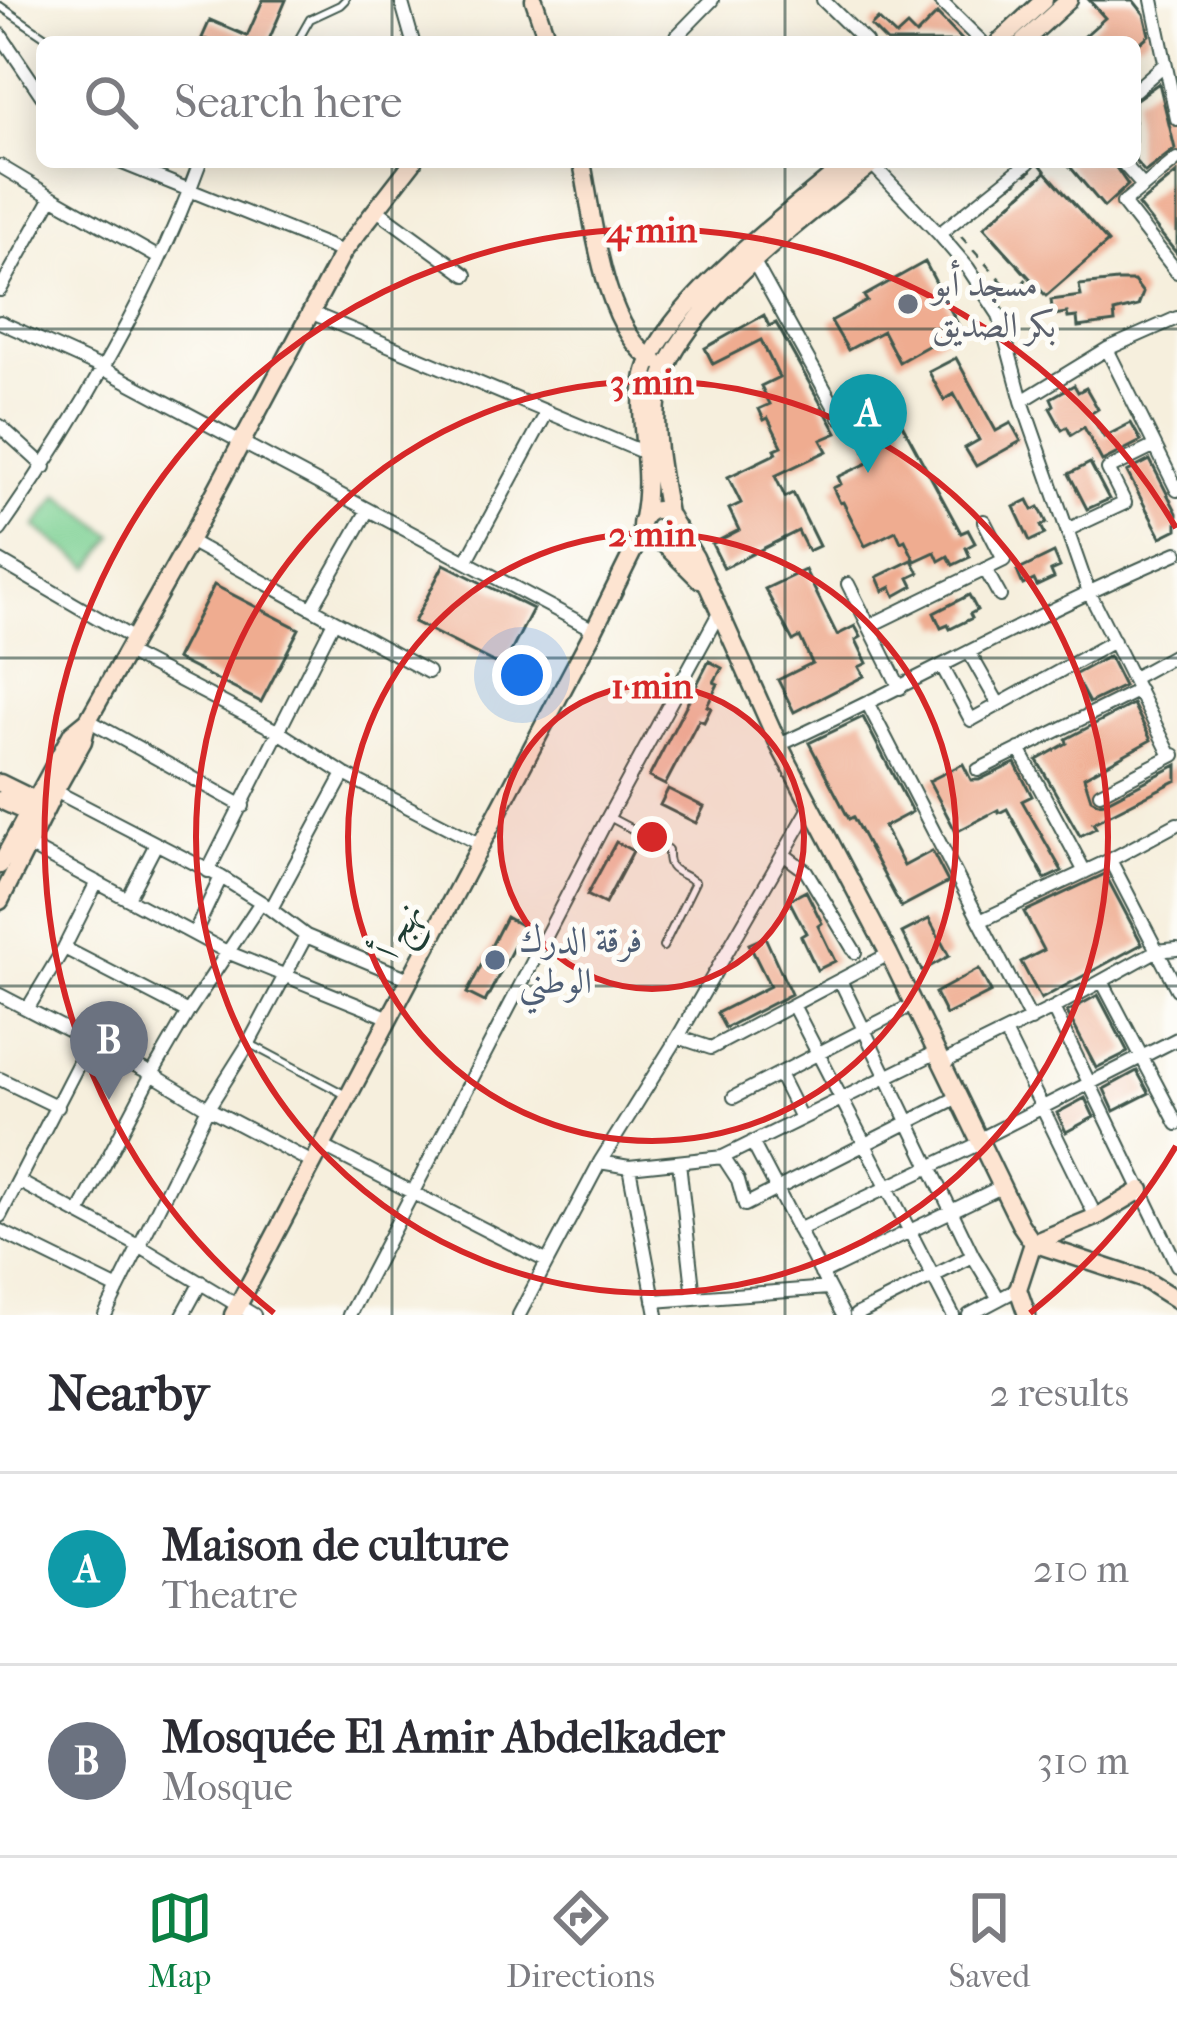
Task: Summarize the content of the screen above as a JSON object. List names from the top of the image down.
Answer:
{
  "streets": {
    "main road": ["نهج أ"]
  },
  "places": ["مسجد أبو بكر الصديق", "فرقة الدرك الوطني"],
  "page": {
    "search": "Search here",
    "pins": ["A", "B"],
    "heading": ["Nearby", "2 results"],
    "list": [
      {
        "mark": "A",
        "name": "Maison de culture",
        "note": "Theatre",
        "value": "210 m"
      },
      {
        "mark": "B",
        "name": "Mosquée El Amir Abdelkader",
        "note": "Mosque",
        "value": "310 m"
      }
    ],
    "nav": ["Map", "Directions", "Saved"]
  },
  "rings": [
    "4 min",
    "3 min",
    "2 min",
    "1 min"
  ]
}
